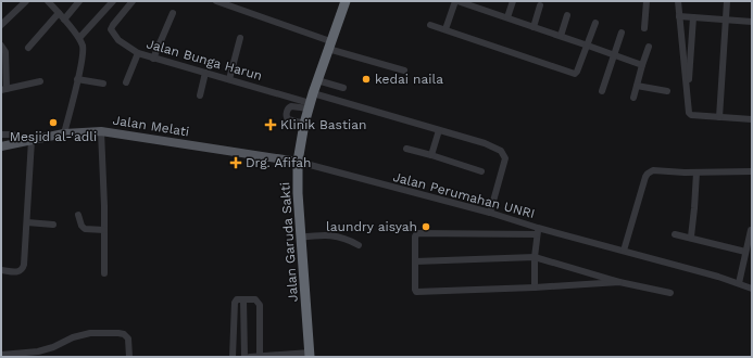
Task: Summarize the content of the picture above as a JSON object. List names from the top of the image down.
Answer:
{
  "streets": {
    "highway": ["Jalan Garuda Sakti"],
    "main road": ["Jalan Melati"],
    "street": ["Jalan Bunga Harun", "Jalan Perumahan UNRI"]
  },
  "crossings": [
    ["Jalan Bunga Harun", "Jalan Perumahan UNRI"],
    ["Jalan Bunga Harun", "Jalan Garuda Sakti"],
    ["Jalan Melati", "Jalan Perumahan UNRI"],
    ["Jalan Melati", "Jalan Garuda Sakti"],
    ["Jalan Perumahan UNRI", "Jalan Garuda Sakti"]
  ],
  "places": {
    "other": ["kedai naila", "Mesjid al-'adli", "laundry aisyah"],
    "health": ["Klinik Bastian", "Drg. Afifah"]
  }
}
